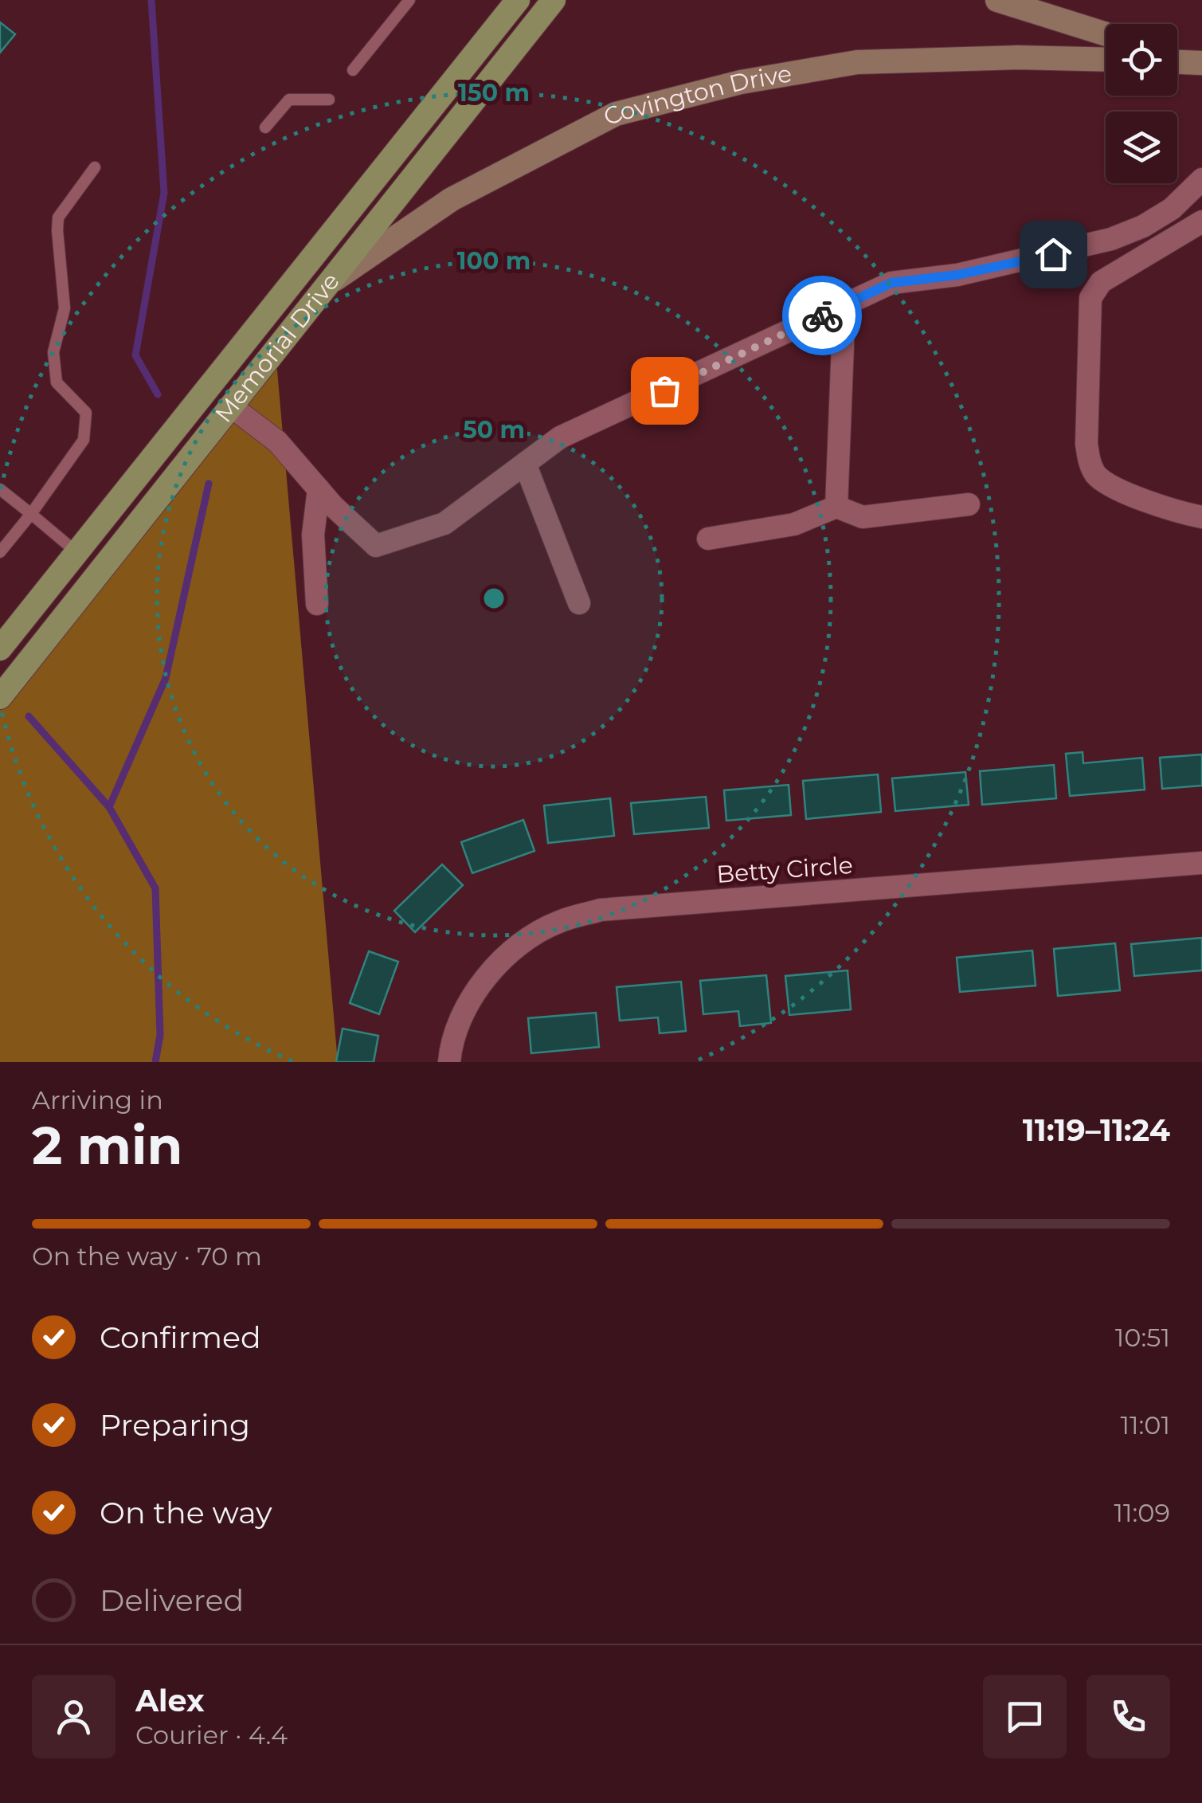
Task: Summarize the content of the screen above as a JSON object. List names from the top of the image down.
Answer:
{
  "streets": {
    "main road": ["Memorial Drive"],
    "street": ["Covington Drive", "Betty Circle"]
  },
  "crossings": [
    ["Covington Drive", "Memorial Drive"]
  ],
  "page": {
    "heading": ["2 min", "Arriving in", "11:19–11:24"],
    "panel": ["Alex", "Courier · 4.4"],
    "bar": "On the way · 70 m",
    "list": [
      ["Confirmed", "10:51"],
      ["Preparing", "11:01"],
      ["On the way", "11:09"],
      "Delivered"
    ]
  },
  "rings": ["150 m", "100 m", "50 m"]
}
